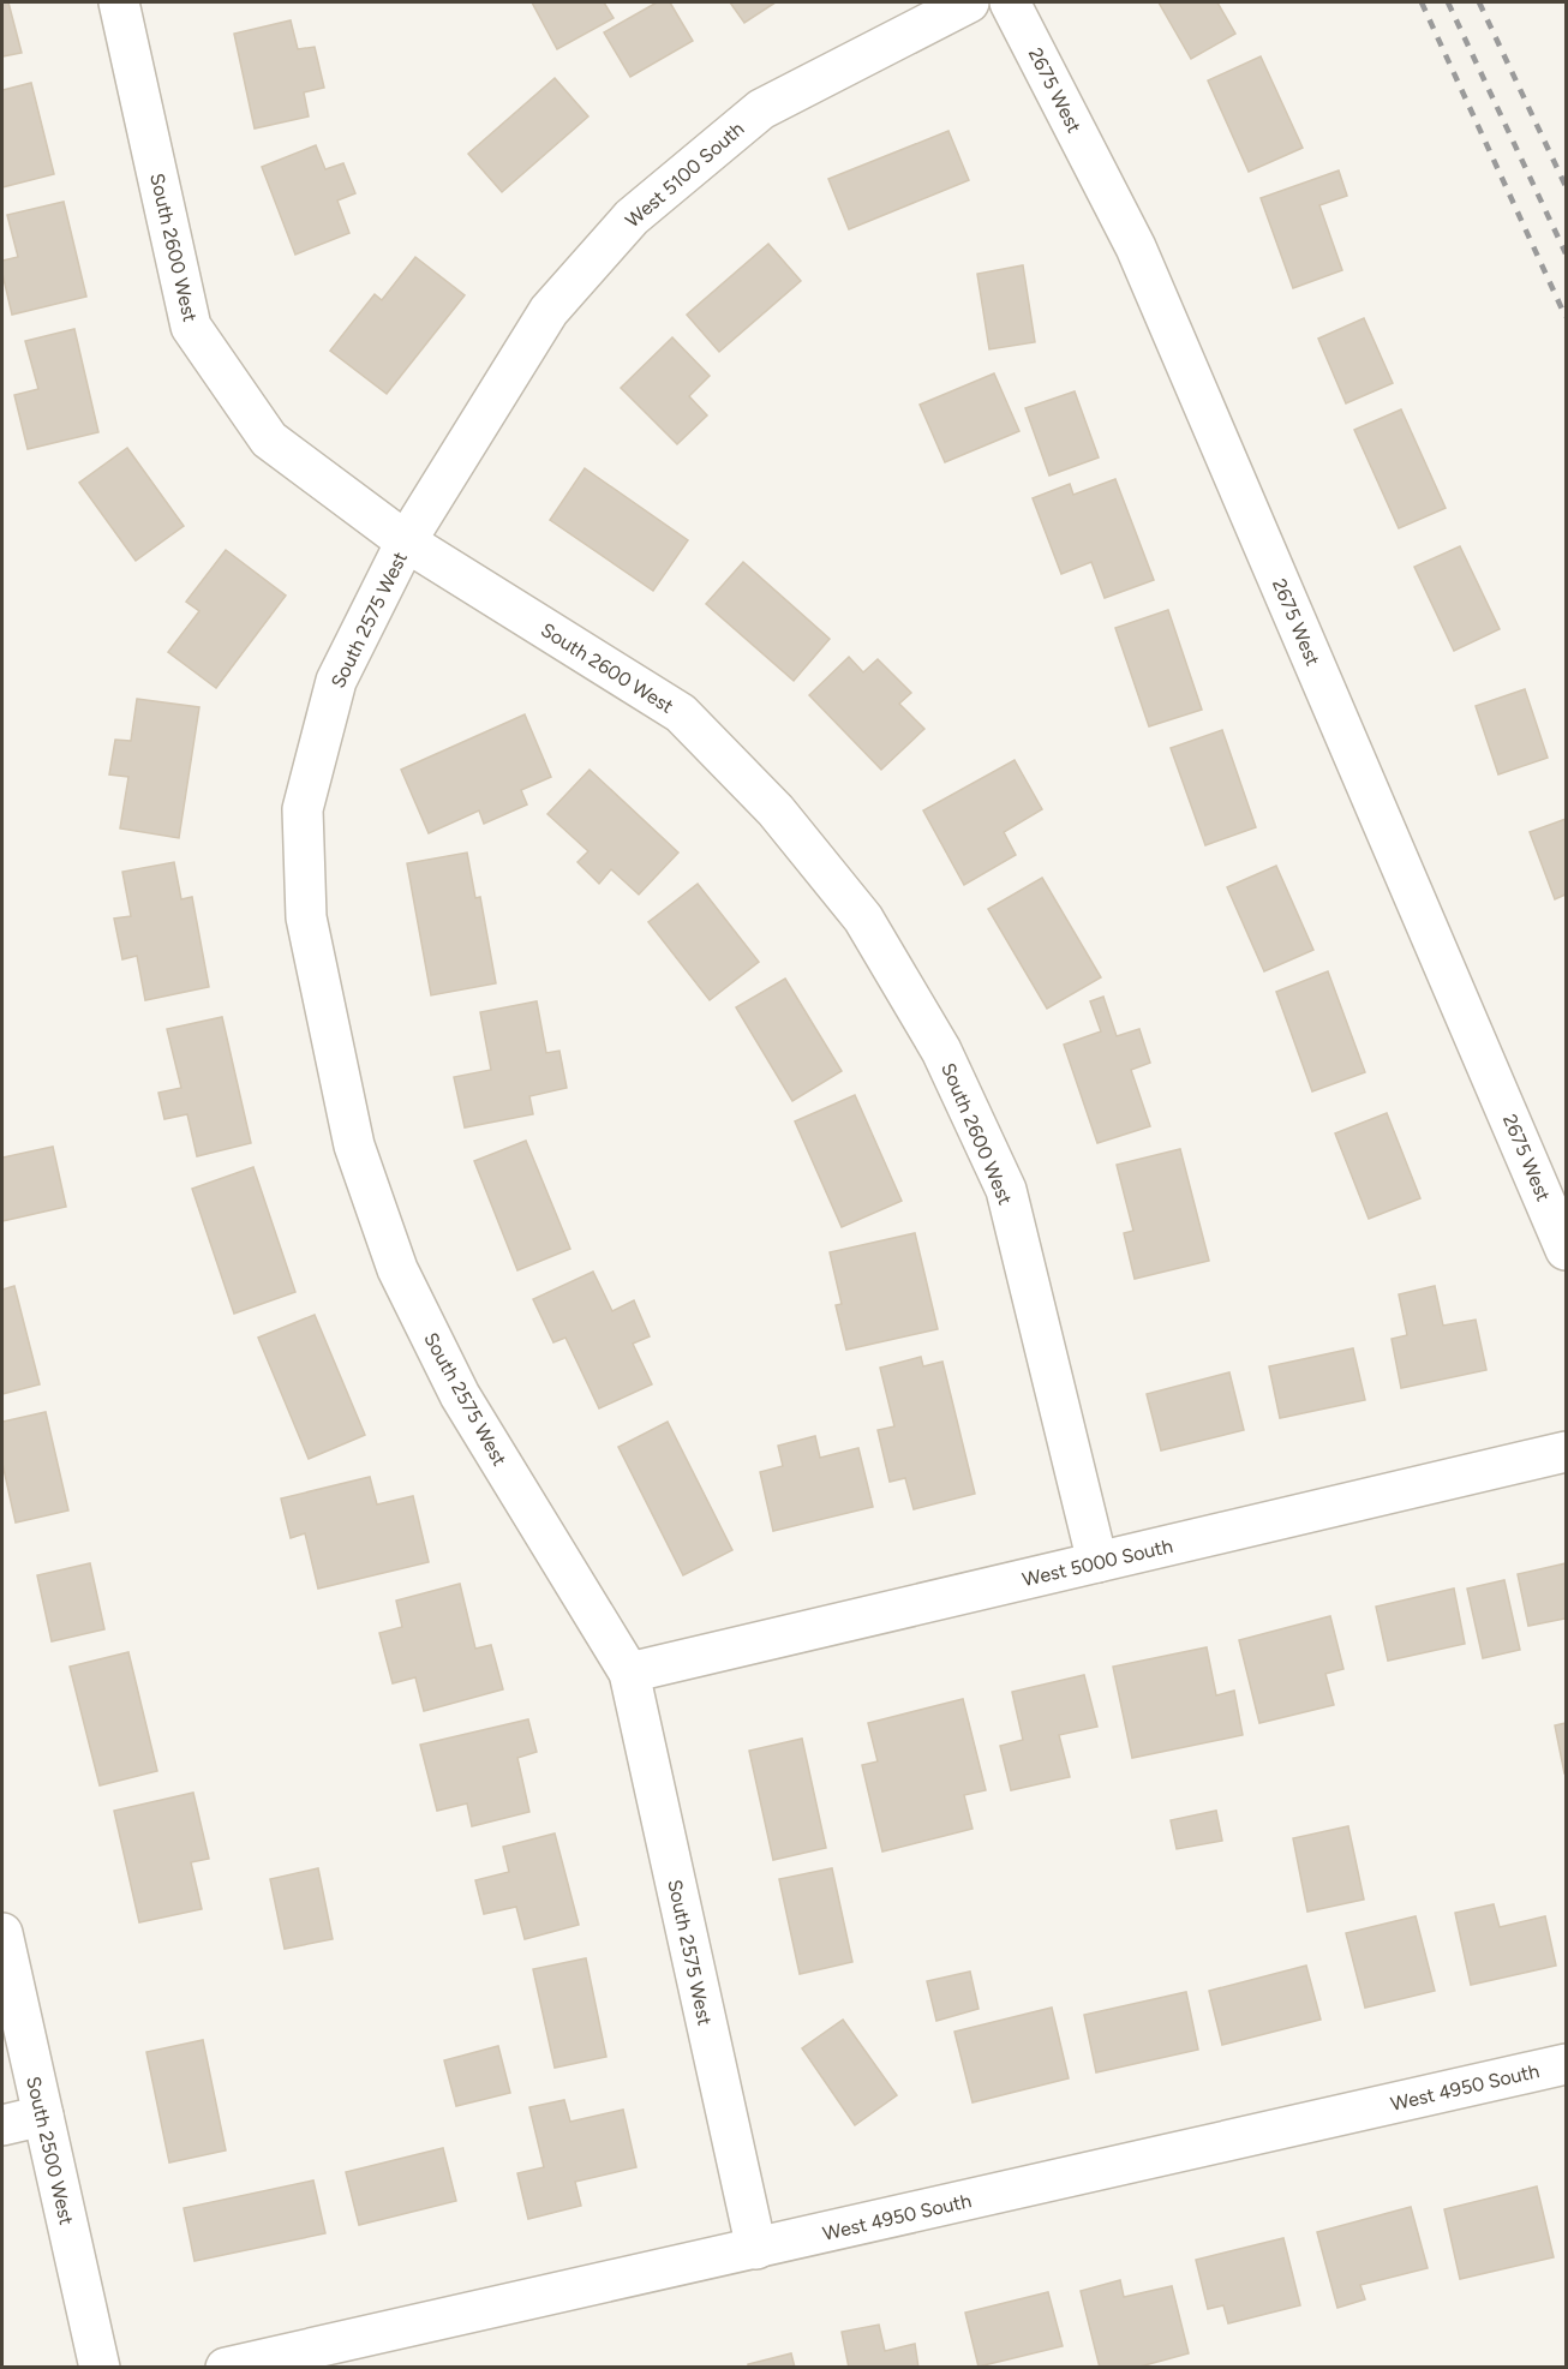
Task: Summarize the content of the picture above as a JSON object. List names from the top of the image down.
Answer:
{
  "streets": {
    "street": [
      "2675 West",
      "West 5100 South",
      "South 2600 West",
      "South 2575 West",
      "West 5000 South",
      "West 4950 South",
      "South 2500 West"
    ]
  },
  "crossings": [
    ["West 5100 South", "South 2600 West"],
    ["West 5100 South", "South 2575 West"],
    ["South 2600 West", "South 2575 West"],
    ["South 2600 West", "West 5000 South"],
    ["South 2575 West", "West 5000 South"],
    ["South 2575 West", "West 4950 South"]
  ]
}
